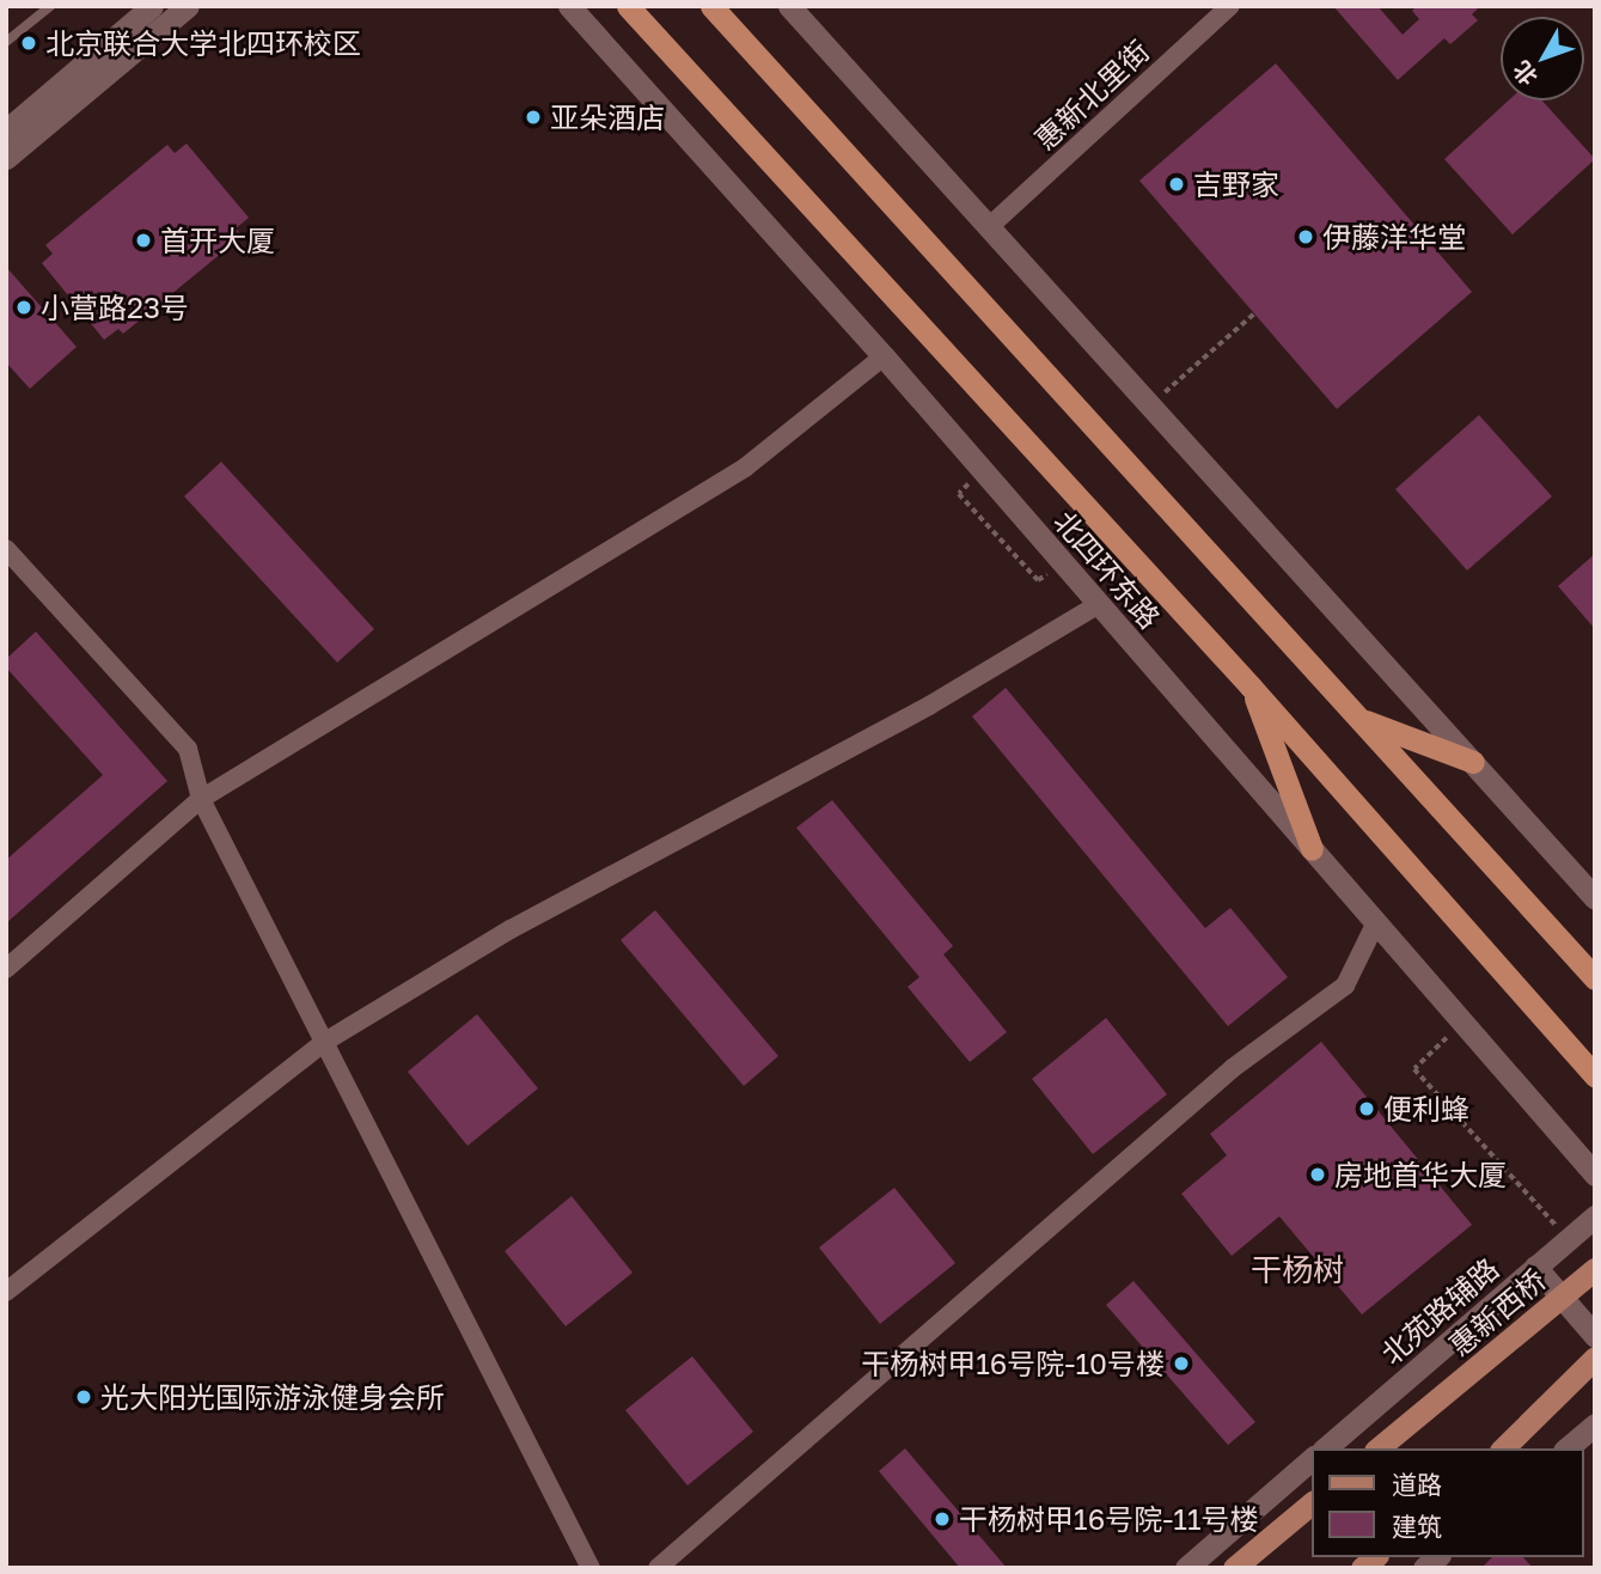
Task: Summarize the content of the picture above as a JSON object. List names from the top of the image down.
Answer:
{
  "streets": {
    "highway": ["北四环东路"],
    "main road": ["惠新西桥"],
    "street": ["惠新北里街", "北苑路辅路"]
  },
  "districts": ["干杨树"],
  "places": [
    "北京联合大学北四环校区",
    "亚朵酒店",
    "吉野家",
    "伊藤洋华堂",
    "首开大厦",
    "小营路23号",
    "便利蜂",
    "房地首华大厦",
    "干杨树甲16号院-10号楼",
    "光大阳光国际游泳健身会所",
    "干杨树甲16号院-11号楼"
  ],
  "legend": ["道路", "建筑"],
  "north": "bottom left"
}
